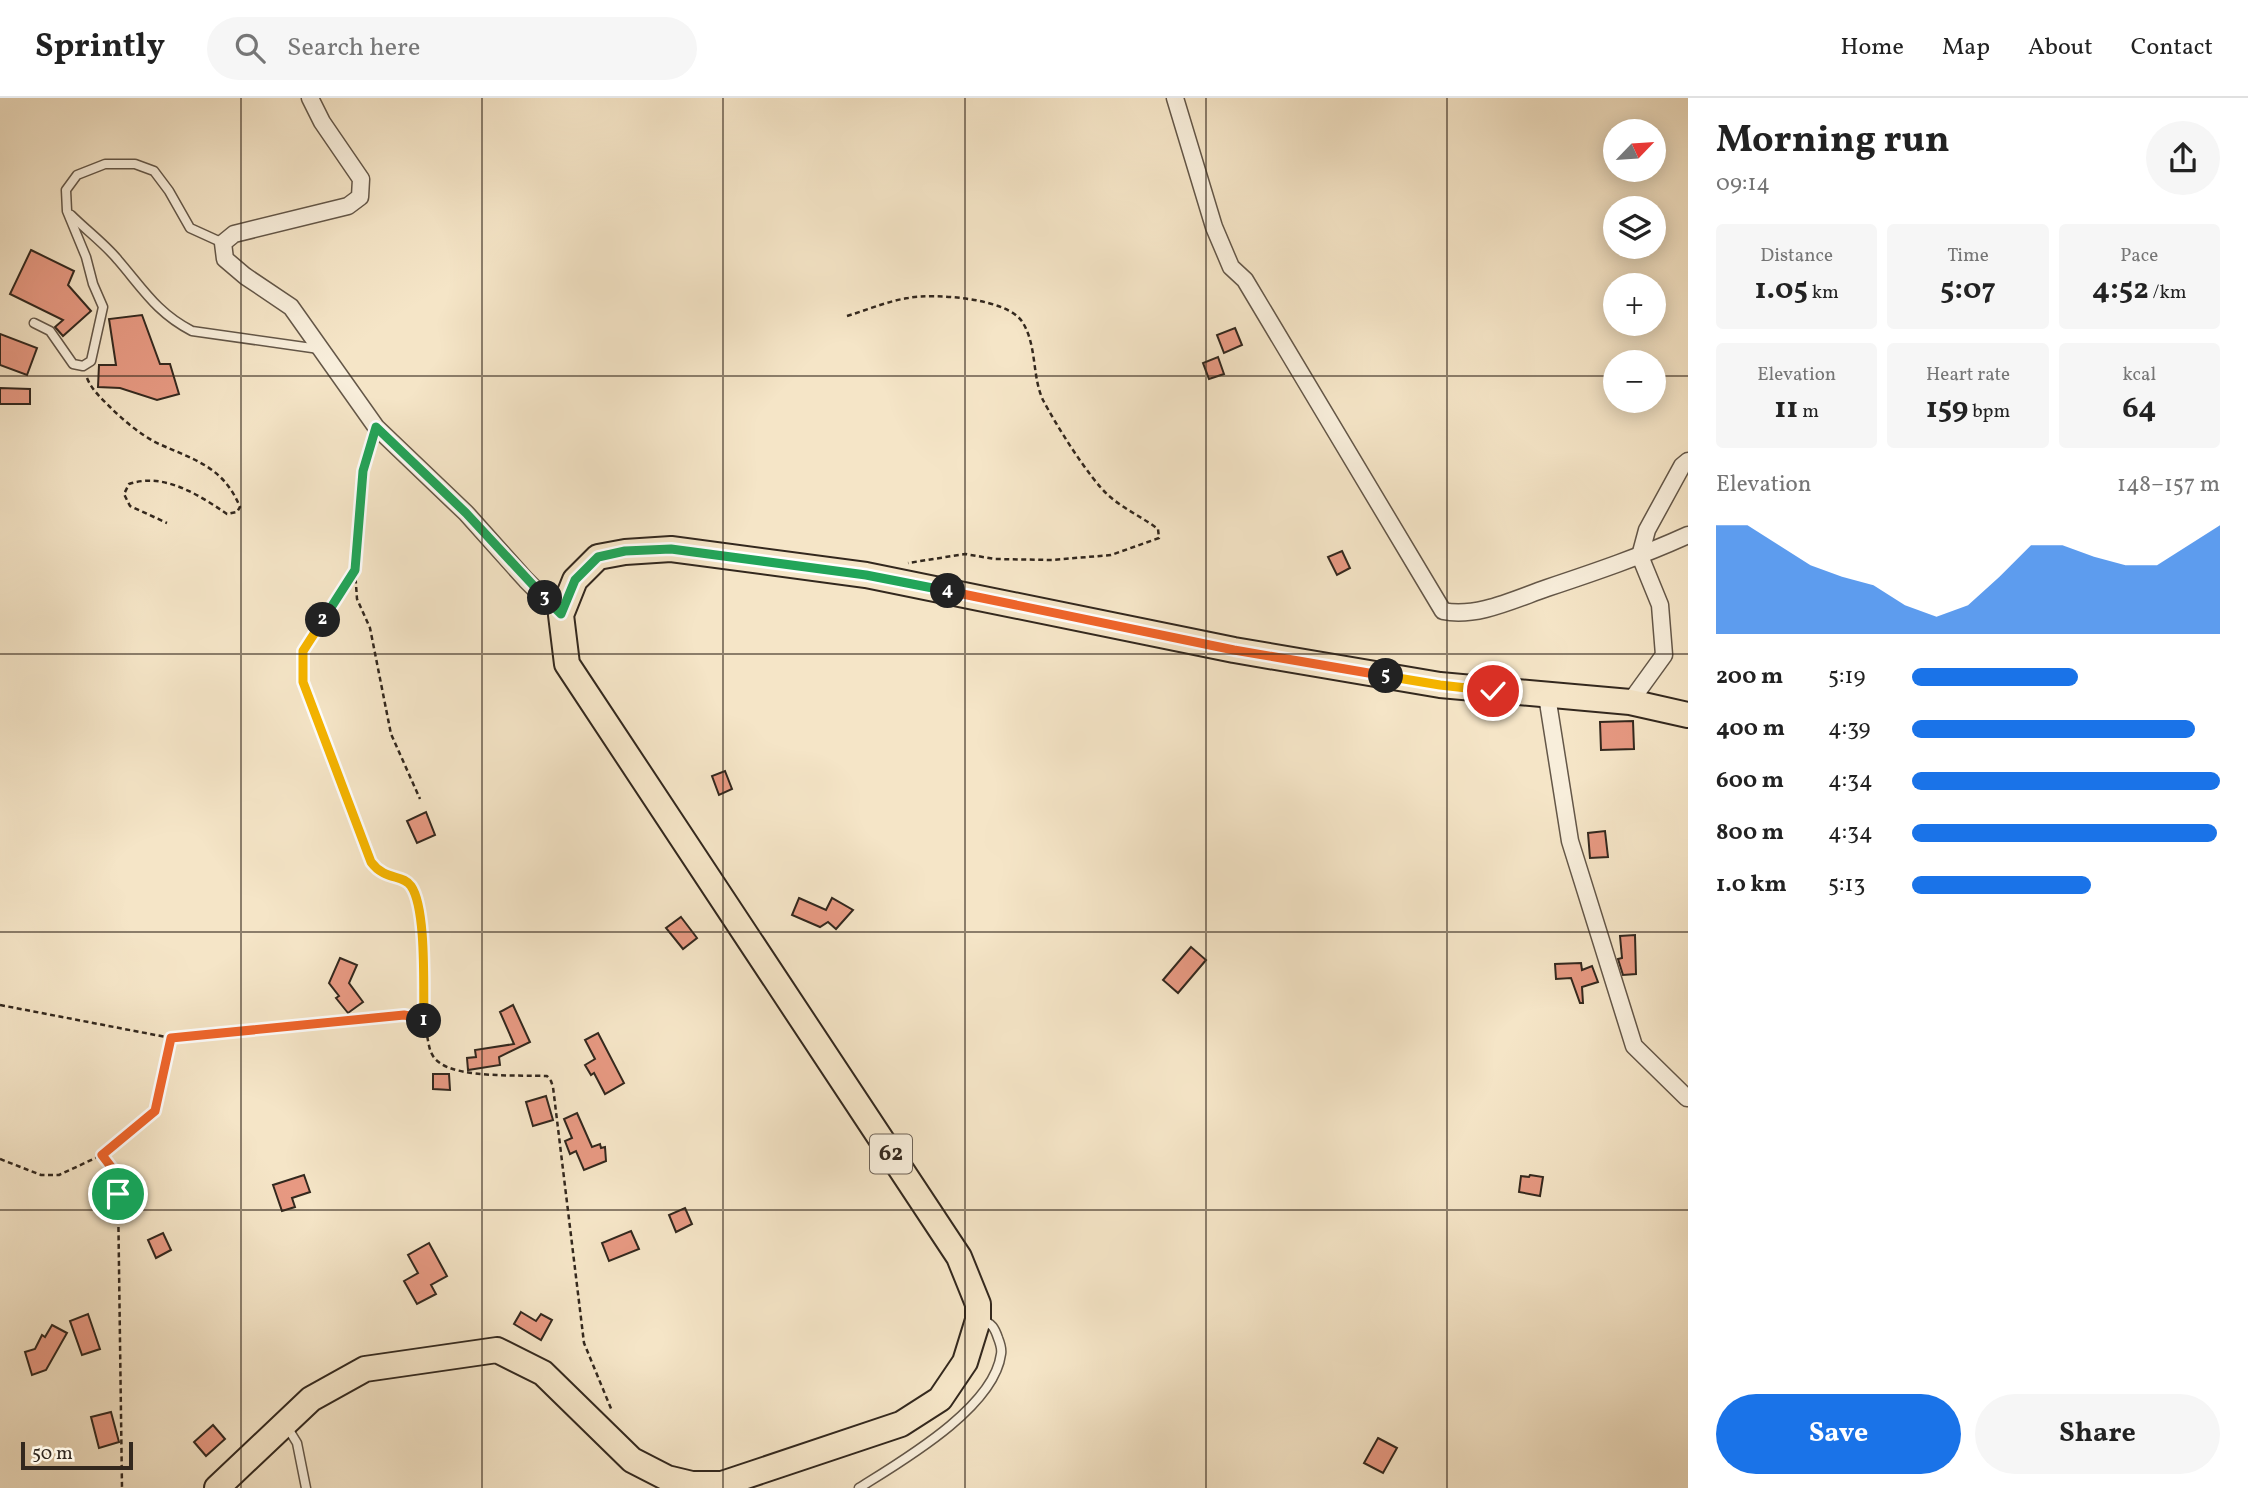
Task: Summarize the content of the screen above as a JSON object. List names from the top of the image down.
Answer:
{
  "streets": {
    "main road": ["62"]
  },
  "scale_bar": "50 m",
  "north": "top right",
  "page": {
    "header": "Sprintly",
    "search": "Search here",
    "nav": [
      "Home",
      "Map",
      "About",
      "Contact"
    ],
    "heading": ["Morning run", "09:14"],
    "map_buttons": ["+", "−"],
    "stats": [
      ["Distance", "1.05 km"],
      ["Time", "5:07"],
      ["Pace", "4:52 /km"],
      ["Elevation", "11 m"],
      ["Heart rate", "159 bpm"],
      ["kcal", "64"]
    ],
    "chart": ["Elevation", "148–157 m"],
    "pins": [
      "4",
      "3",
      "2",
      "5",
      "1"
    ],
    "list": [
      {
        "name": "200 m",
        "note": "5:19"
      },
      {
        "name": "400 m",
        "note": "4:39"
      },
      {
        "name": "600 m",
        "note": "4:34"
      },
      {
        "name": "800 m",
        "note": "4:34"
      },
      {
        "name": "1.0 km",
        "note": "5:13"
      }
    ],
    "buttons": ["Save", "Share"],
    "scale": "50 m"
  }
}
